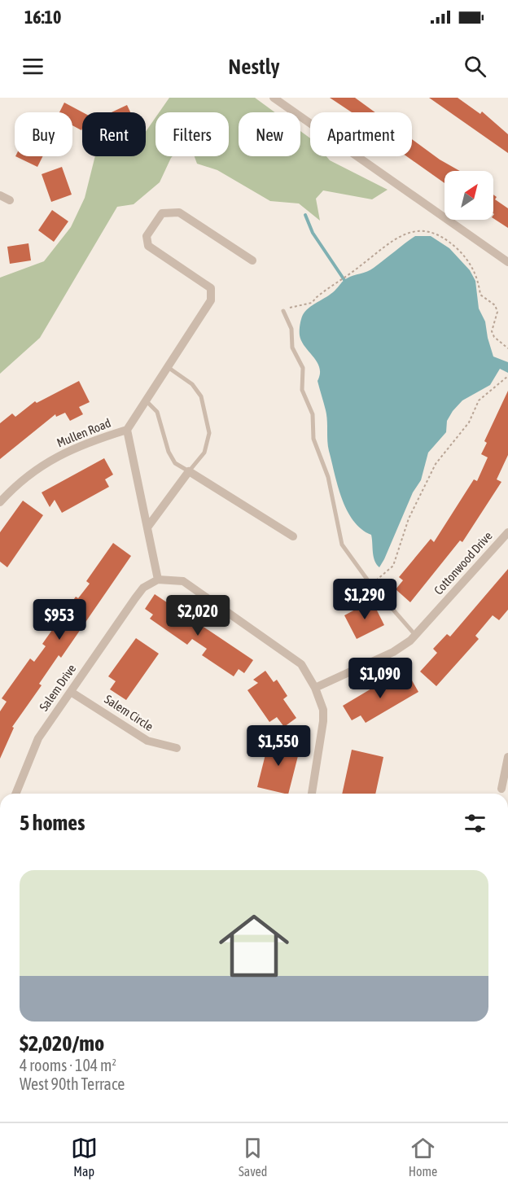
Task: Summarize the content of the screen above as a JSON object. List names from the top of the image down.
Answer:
{
  "streets": {
    "street": [
      "Mullen Road",
      "Cottonwood Drive",
      "Salem Drive",
      "Salem Circle"
    ]
  },
  "crossings": [
    ["Mullen Road", "Salem Drive"],
    ["Salem Drive", "Salem Circle"]
  ],
  "north": "top right",
  "page": {
    "status": "16:10",
    "header": "Nestly",
    "chip": [
      "Buy",
      "Rent",
      "Filters",
      "New",
      "Apartment"
    ],
    "price": [
      "$1,290",
      "$2,020",
      "$953",
      "$1,090",
      "$1,550"
    ],
    "heading": "5 homes",
    "list": [
      {
        "name": "$2,020/mo",
        "note": "4 rooms · 104 m² · West 90th Terrace"
      }
    ],
    "tabs": ["Map", "Saved", "Home"]
  }
}
